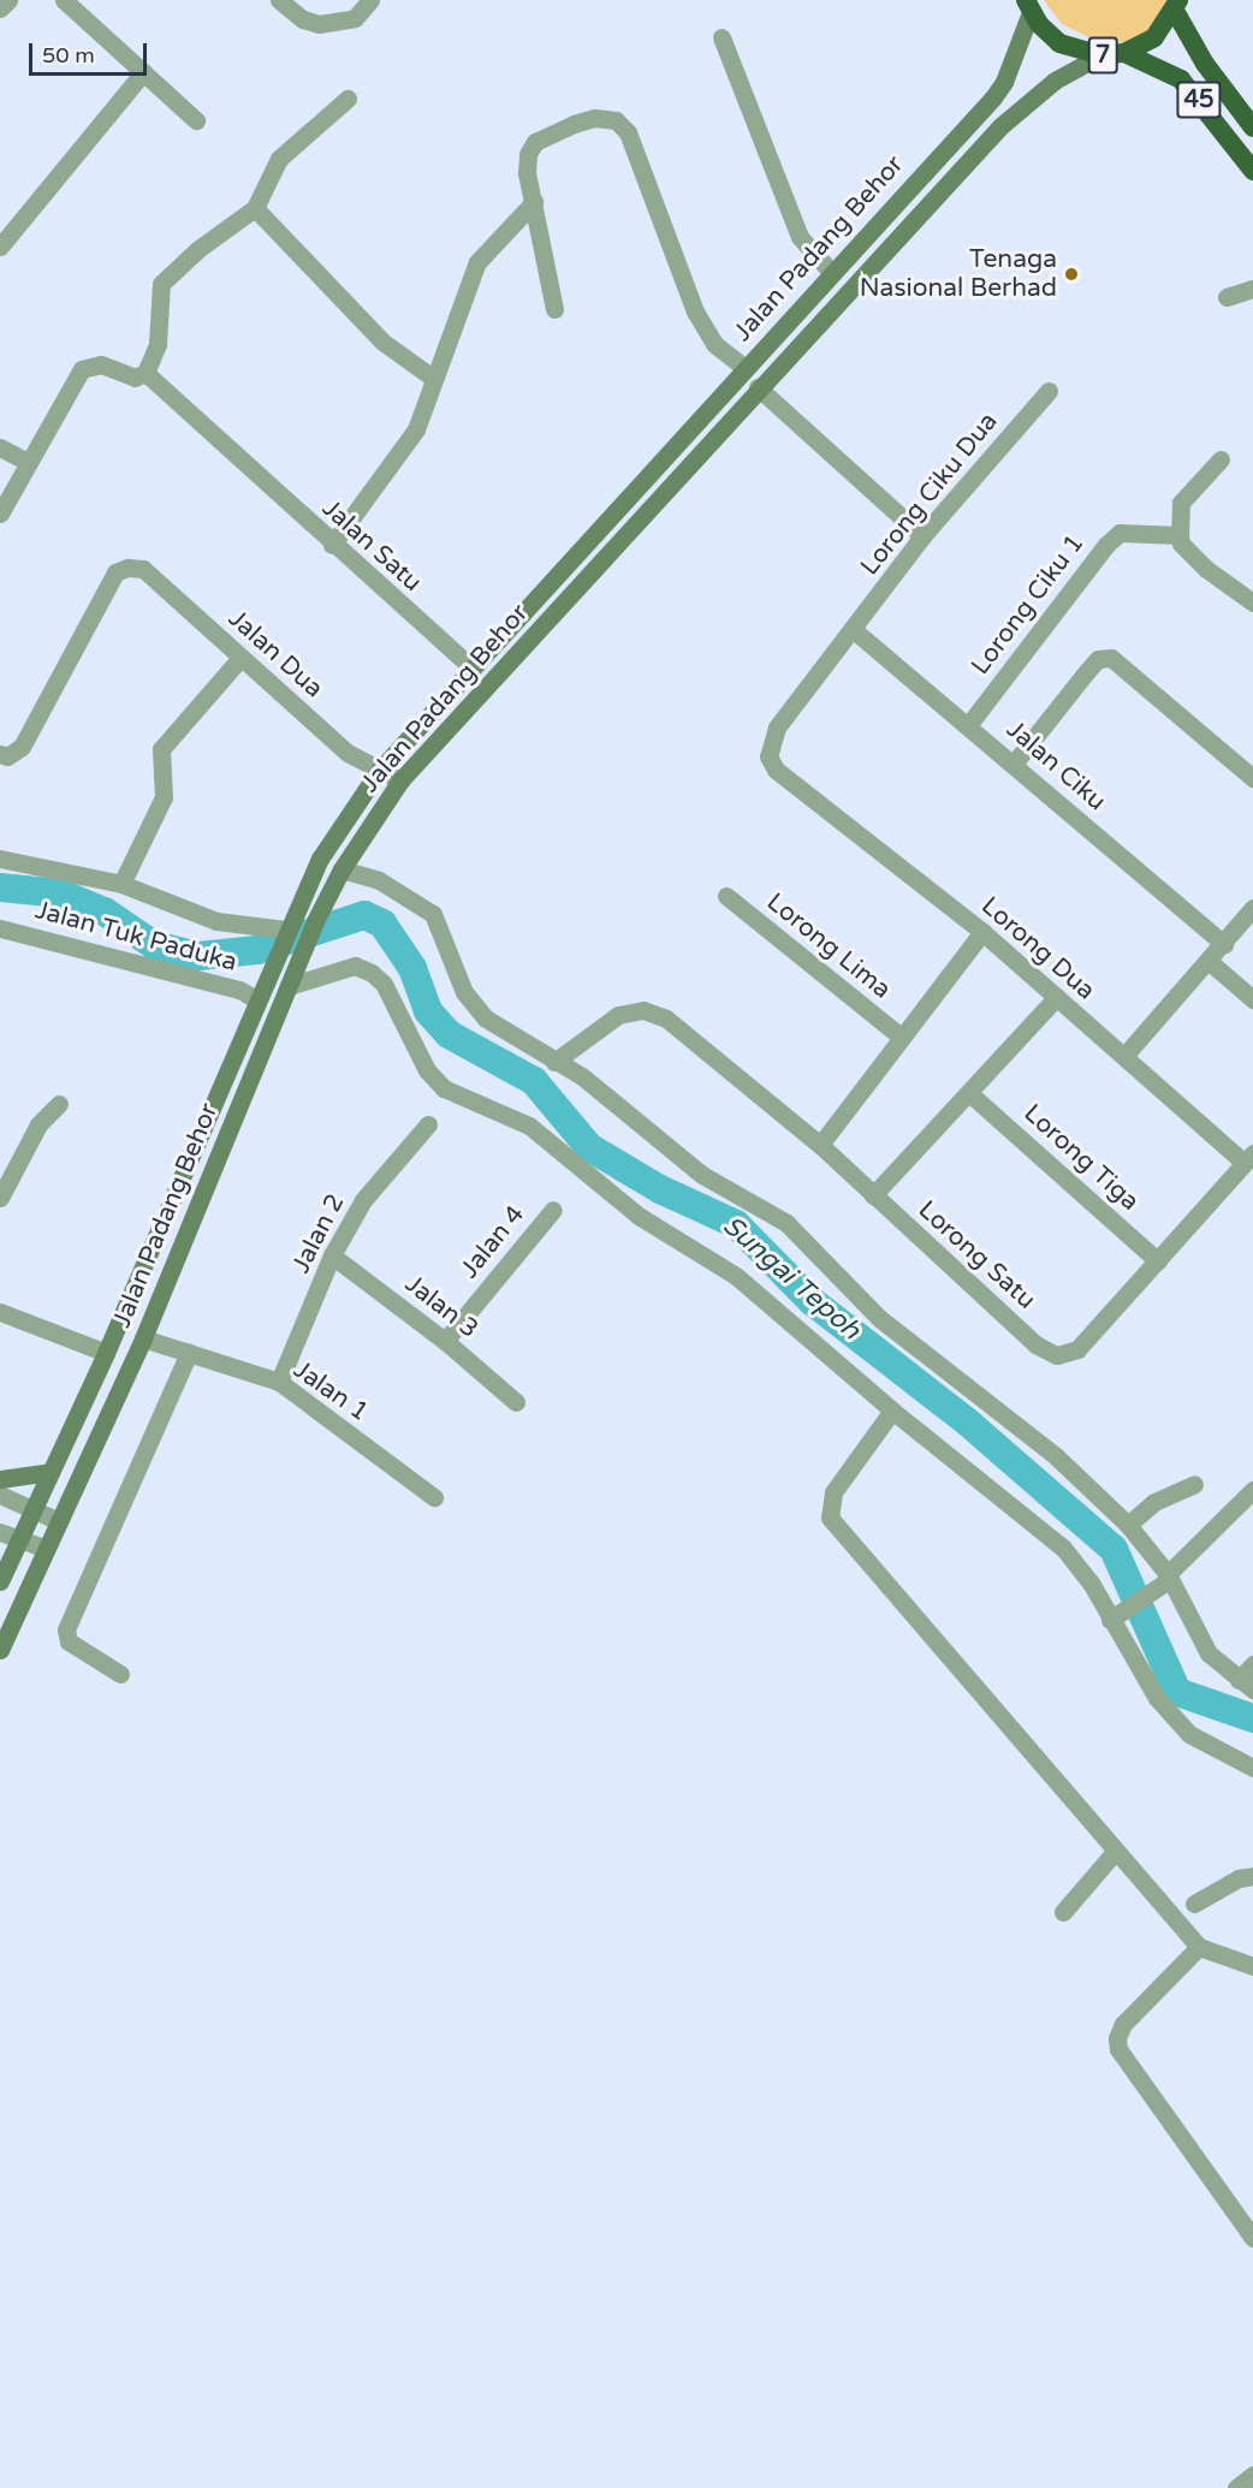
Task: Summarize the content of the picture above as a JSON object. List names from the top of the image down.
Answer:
{
  "streets": {
    "highway": ["7", "45"],
    "main road": ["Jalan Padang Behor"],
    "street": [
      "Lorong Ciku Dua",
      "Jalan Satu",
      "Lorong Ciku 1",
      "Jalan Dua",
      "Jalan Ciku",
      "Jalan Tuk Paduka",
      "Lorong Lima",
      "Lorong Dua",
      "Lorong Tiga",
      "Jalan 2",
      "Jalan 4",
      "Lorong Satu",
      "Jalan 3",
      "Jalan 1"
    ]
  },
  "crossings": [
    ["7", "45"],
    ["7", "Jalan Padang Behor"],
    ["Jalan Padang Behor", "Jalan Satu"],
    ["Jalan Padang Behor", "Jalan Dua"],
    ["Jalan Padang Behor", "Jalan Tuk Paduka"],
    ["Jalan Padang Behor", "Jalan 1"],
    ["Lorong Ciku Dua", "Jalan Ciku"],
    ["Lorong Ciku Dua", "Lorong Dua"],
    ["Lorong Ciku 1", "Jalan Ciku"],
    ["Lorong Dua", "Lorong Satu"],
    ["Lorong Tiga", "Lorong Satu"],
    ["Jalan 2", "Jalan 3"],
    ["Jalan 2", "Jalan 1"],
    ["Jalan 4", "Jalan 3"]
  ],
  "water": ["Sungai Tepoh"],
  "places": ["Tenaga Nasional Berhad"],
  "scale_bar": "50 m"
}
